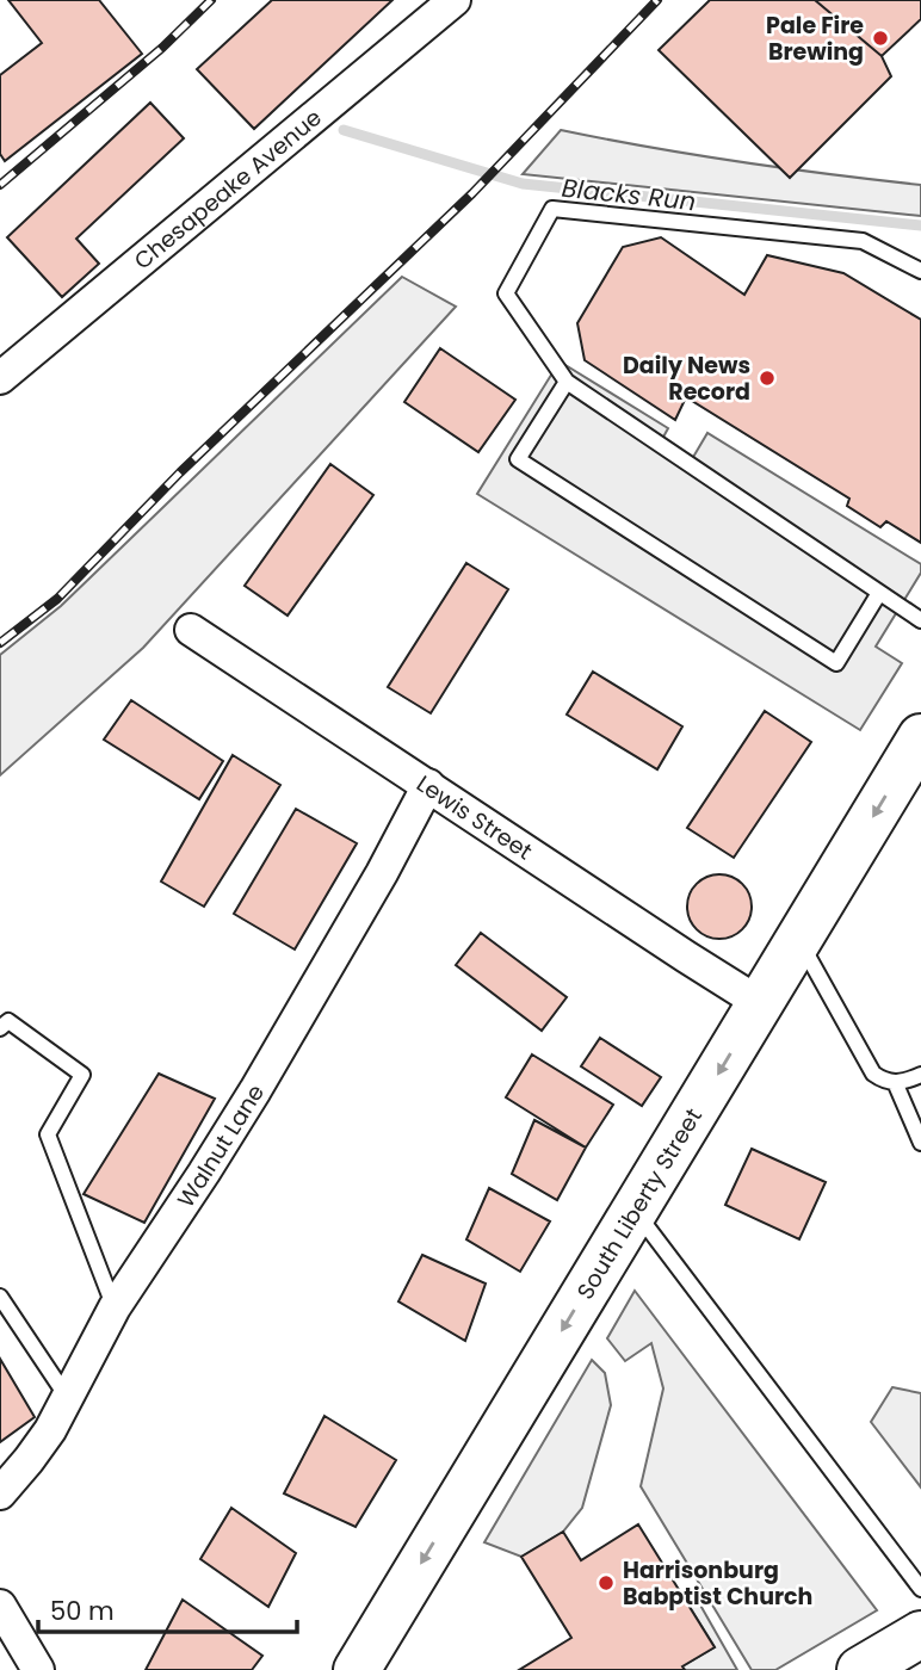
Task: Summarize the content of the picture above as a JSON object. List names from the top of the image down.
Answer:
{
  "streets": {
    "main road": ["South Liberty Street"],
    "street": ["Chesapeake Avenue", "Lewis Street", "Walnut Lane"]
  },
  "crossings": [
    ["Lewis Street", "Walnut Lane"],
    ["Lewis Street", "South Liberty Street"]
  ],
  "one_way": ["South Liberty Street"],
  "water": ["Blacks Run"],
  "places": ["Pale Fire Brewing", "Daily News Record", "Harrisonburg Babptist Church"],
  "scale_bar": "50 m"
}
